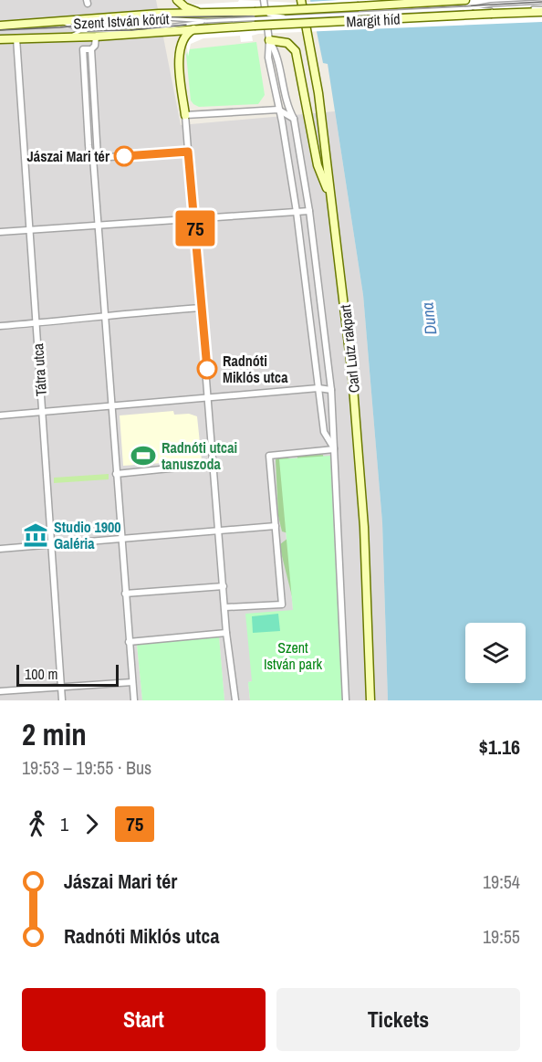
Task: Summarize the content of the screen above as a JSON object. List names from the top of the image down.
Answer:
{
  "streets": {
    "main road": ["Margit híd", "Szent István körút", "Carl Lutz rakpart"],
    "street": ["Tátra utca"]
  },
  "crossings": [
    ["Margit híd", "Szent István körút"],
    ["Szent István körút", "Tátra utca"]
  ],
  "water": ["Duna"],
  "parks": ["Szent István park"],
  "places": {
    "other": ["Jászai Mari tér", "Radnóti Miklós utca"],
    "sports": ["Radnóti utcai tanuszoda"],
    "museum": ["Studio 1900 Galéria"]
  },
  "lines": ["bus line 75"],
  "scale_bar": "100 m",
  "page": {
    "on_map": "75",
    "scale": "100 m",
    "heading": ["2 min", "19:53 – 19:55 · Bus", "$1.16"],
    "legs": ["1", "75"],
    "list": [
      {
        "name": "Jászai Mari tér",
        "value": "19:54"
      },
      {
        "name": "Radnóti Miklós utca",
        "value": "19:55"
      }
    ],
    "buttons": ["Start", "Tickets"]
  }
}
